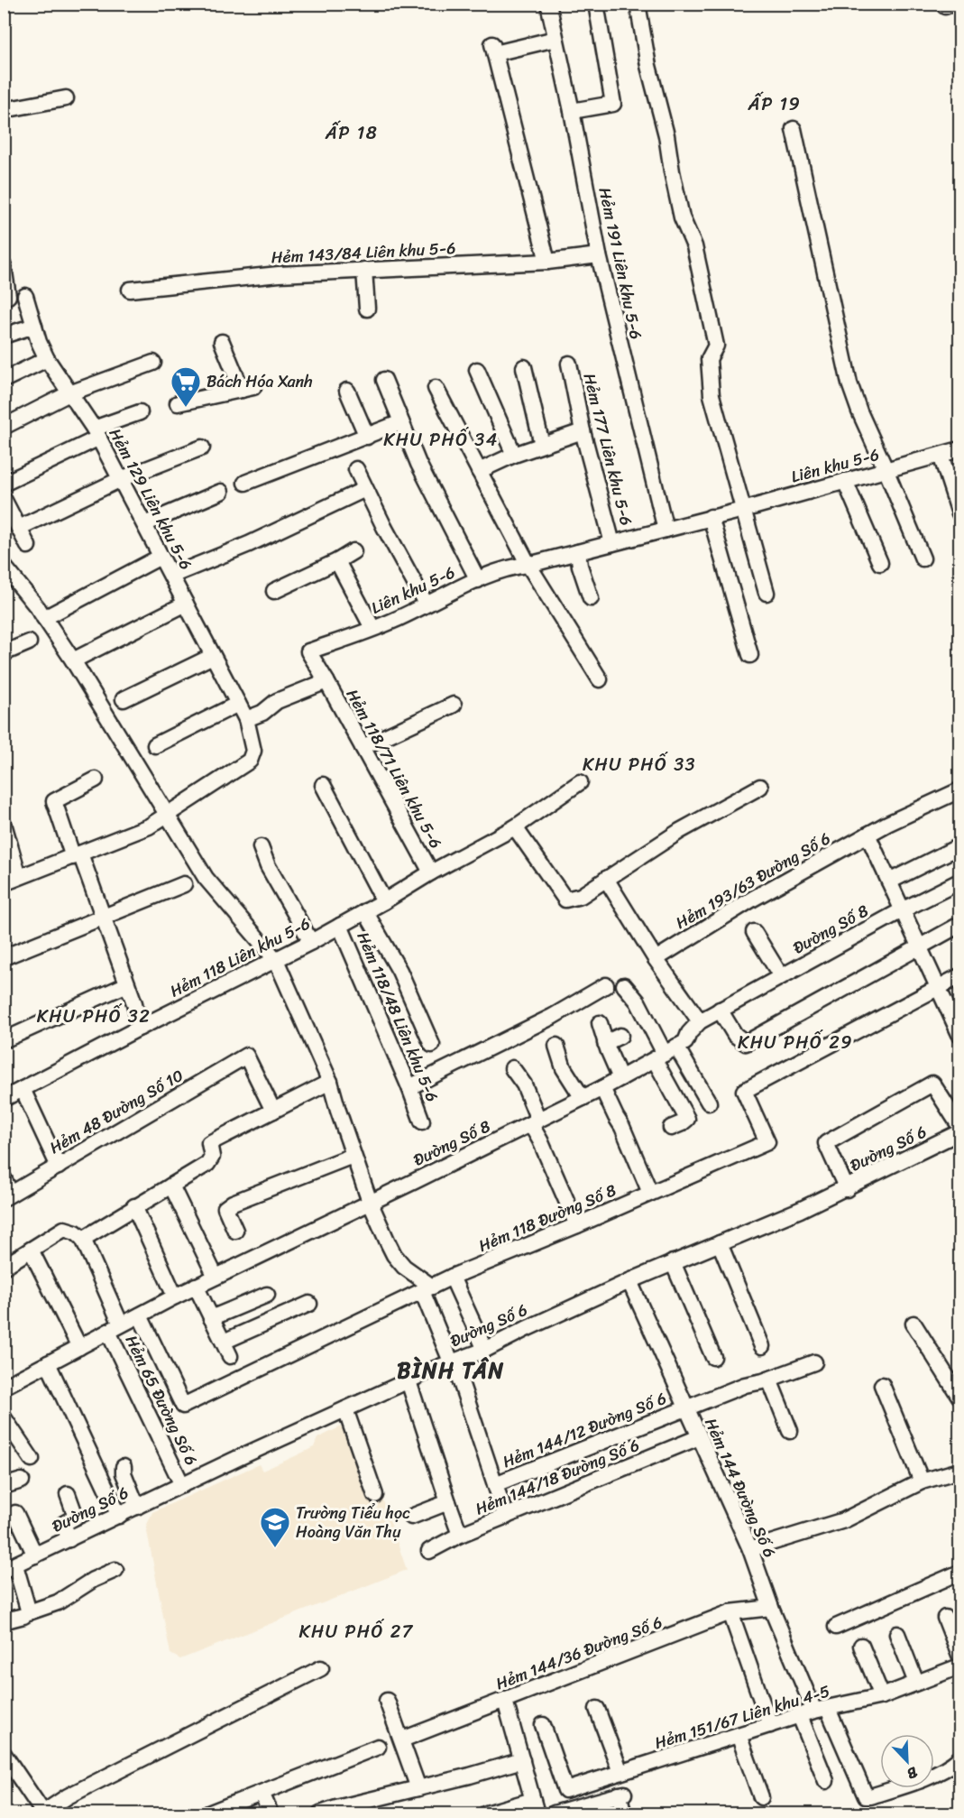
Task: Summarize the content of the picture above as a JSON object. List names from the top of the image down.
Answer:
{
  "streets": {
    "street": [
      "Hẻm 143/84 Liên khu 5-6",
      "Hẻm 191 Liên khu 5-6",
      "Hẻm 177 Liên khu 5-6",
      "Liên khu 5-6",
      "Hẻm 129 Liên khu 5-6",
      "Hẻm 118/71 Liên khu 5-6",
      "Hẻm 193/63 Đường Số 6",
      "Đường Số 8",
      "Hẻm 118 Liên khu 5-6",
      "Hẻm 118/48 Liên khu 5-6",
      "Hẻm 48 Đường Số 10",
      "Đường Số 6",
      "Hẻm 118 Đường Số 8",
      "Hẻm 65 Đường Số 6",
      "Hẻm 144/12 Đường Số 6",
      "Hẻm 144/18 Đường Số 6",
      "Hẻm 144 Đường Số 6",
      "Hẻm 144/36 Đường Số 6",
      "Hẻm 151/67 Liên khu 4-5"
    ]
  },
  "crossings": [
    ["Hẻm 143/84 Liên khu 5-6", "Hẻm 191 Liên khu 5-6"],
    ["Hẻm 191 Liên khu 5-6", "Liên khu 5-6"],
    ["Hẻm 177 Liên khu 5-6", "Liên khu 5-6"],
    ["Liên khu 5-6", "Hẻm 118/71 Liên khu 5-6"],
    ["Hẻm 118/71 Liên khu 5-6", "Hẻm 118 Liên khu 5-6"],
    ["Đường Số 8", "Hẻm 118 Đường Số 8"],
    ["Đường Số 8", "Hẻm 65 Đường Số 6"],
    ["Hẻm 118 Liên khu 5-6", "Hẻm 118/48 Liên khu 5-6"],
    ["Đường Số 6", "Hẻm 65 Đường Số 6"],
    ["Đường Số 6", "Hẻm 144 Đường Số 6"],
    ["Hẻm 144/12 Đường Số 6", "Hẻm 144 Đường Số 6"],
    ["Hẻm 144/18 Đường Số 6", "Hẻm 144 Đường Số 6"],
    ["Hẻm 144 Đường Số 6", "Hẻm 144/36 Đường Số 6"],
    ["Hẻm 144 Đường Số 6", "Hẻm 151/67 Liên khu 4-5"]
  ],
  "districts": [
    "ẤP 19",
    "ẤP 18",
    "KHU PHỐ 34",
    "KHU PHỐ 33",
    "KHU PHỐ 32",
    "KHU PHỐ 29",
    "BÌNH TÂN",
    "KHU PHỐ 27"
  ],
  "places": {
    "supermarket": ["Bách Hóa Xanh"],
    "school or university": ["Trường Tiểu học Hoàng Văn Thụ"]
  },
  "north": "bottom right"
}
